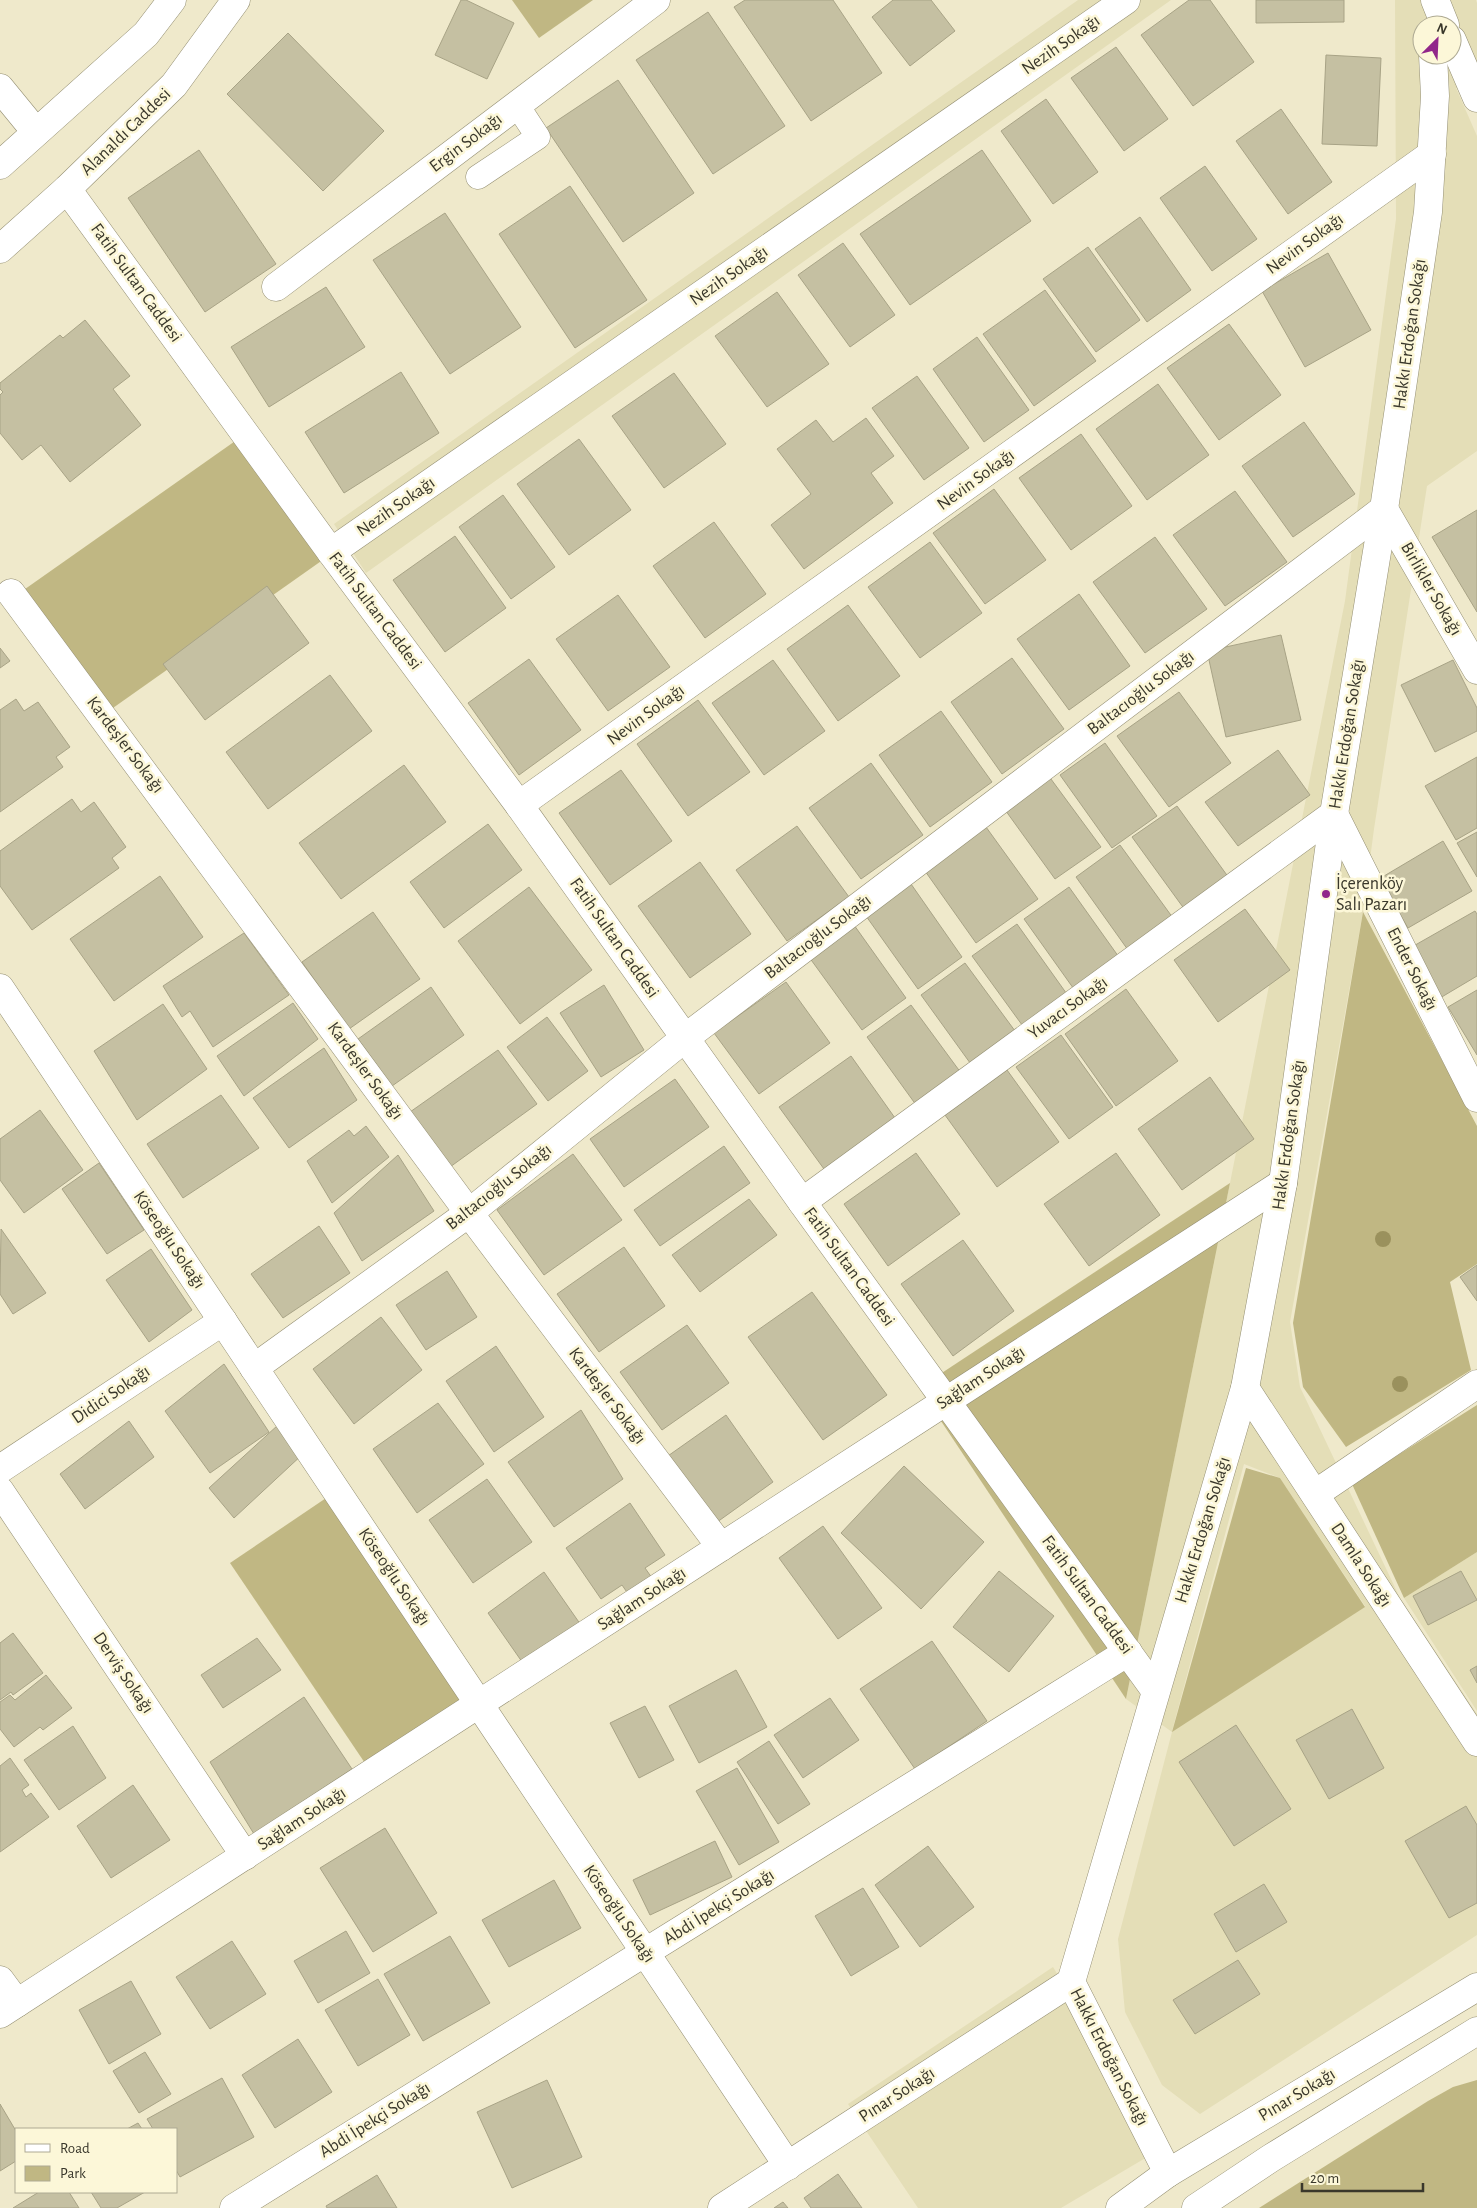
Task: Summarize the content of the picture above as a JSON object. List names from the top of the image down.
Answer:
{
  "streets": {
    "street": [
      "Nezih Sokağı",
      "Alanaldı Caddesi",
      "Ergin Sokağı",
      "Nevin Sokağı",
      "Fatih Sultan Caddesi",
      "Hakkı Erdoğan Sokağı",
      "Birlikler Sokağı",
      "Baltacıoğlu Sokağı",
      "Kardeşler Sokağı",
      "Ender Sokağı",
      "Yuvacı Sokağı",
      "Köseoğlu Sokağı",
      "Sağlam Sokağı",
      "Didici Sokağı",
      "Damla Sokağı",
      "Derviş Sokağı",
      "Abdi İpekçi Sokağı",
      "Pınar Sokağı"
    ]
  },
  "crossings": [
    ["Nezih Sokağı", "Fatih Sultan Caddesi"],
    ["Alanaldı Caddesi", "Fatih Sultan Caddesi"],
    ["Nevin Sokağı", "Fatih Sultan Caddesi"],
    ["Nevin Sokağı", "Hakkı Erdoğan Sokağı"],
    ["Fatih Sultan Caddesi", "Hakkı Erdoğan Sokağı"],
    ["Fatih Sultan Caddesi", "Baltacıoğlu Sokağı"],
    ["Fatih Sultan Caddesi", "Yuvacı Sokağı"],
    ["Fatih Sultan Caddesi", "Sağlam Sokağı"],
    ["Fatih Sultan Caddesi", "Abdi İpekçi Sokağı"],
    ["Hakkı Erdoğan Sokağı", "Birlikler Sokağı"],
    ["Hakkı Erdoğan Sokağı", "Baltacıoğlu Sokağı"],
    ["Hakkı Erdoğan Sokağı", "Ender Sokağı"],
    ["Hakkı Erdoğan Sokağı", "Yuvacı Sokağı"],
    ["Hakkı Erdoğan Sokağı", "Sağlam Sokağı"],
    ["Hakkı Erdoğan Sokağı", "Damla Sokağı"],
    ["Hakkı Erdoğan Sokağı", "Pınar Sokağı"],
    ["Birlikler Sokağı", "Baltacıoğlu Sokağı"],
    ["Baltacıoğlu Sokağı", "Kardeşler Sokağı"],
    ["Baltacıoğlu Sokağı", "Köseoğlu Sokağı"],
    ["Kardeşler Sokağı", "Sağlam Sokağı"],
    ["Ender Sokağı", "Yuvacı Sokağı"],
    ["Köseoğlu Sokağı", "Sağlam Sokağı"],
    ["Köseoğlu Sokağı", "Didici Sokağı"],
    ["Köseoğlu Sokağı", "Abdi İpekçi Sokağı"],
    ["Köseoğlu Sokağı", "Pınar Sokağı"],
    ["Sağlam Sokağı", "Derviş Sokağı"]
  ],
  "places": ["İçerenköy Salı Pazarı"],
  "legend": ["Road", "Park"],
  "scale_bar": "20 m",
  "north": "top right"
}
